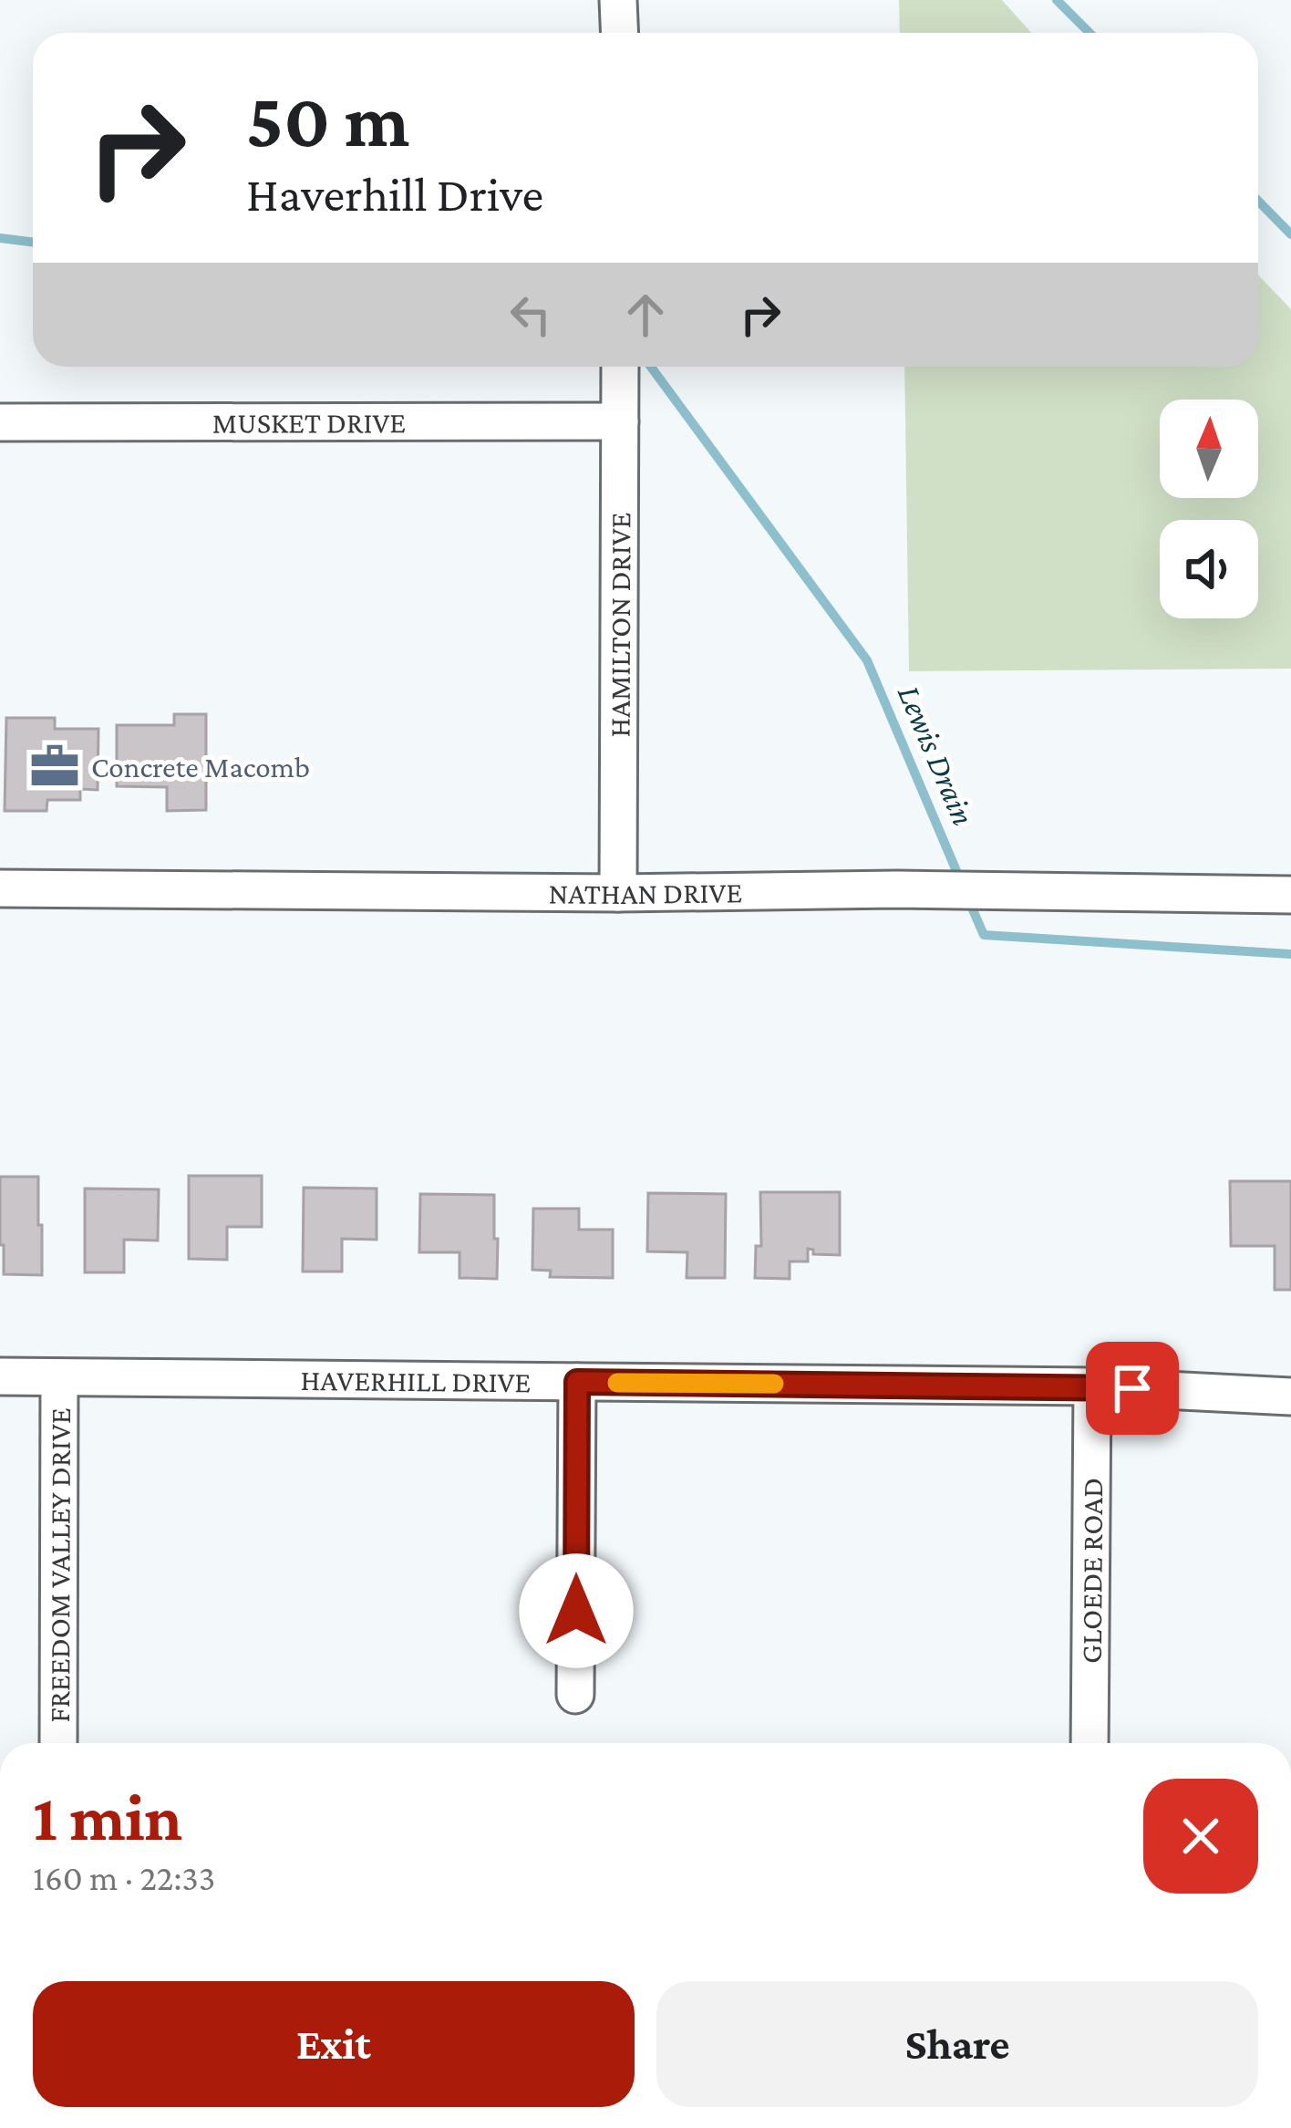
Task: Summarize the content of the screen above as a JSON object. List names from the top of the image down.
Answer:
{
  "streets": {
    "street": [
      "MUSKET DRIVE",
      "HAMILTON DRIVE",
      "NATHAN DRIVE",
      "HAVERHILL DRIVE",
      "FREEDOM VALLEY DRIVE",
      "GLOEDE ROAD"
    ]
  },
  "crossings": [
    ["MUSKET DRIVE", "HAMILTON DRIVE"],
    ["HAMILTON DRIVE", "NATHAN DRIVE"],
    ["HAVERHILL DRIVE", "FREEDOM VALLEY DRIVE"],
    ["HAVERHILL DRIVE", "GLOEDE ROAD"]
  ],
  "water": ["Lewis Drain"],
  "places": {
    "office": ["Concrete Macomb"]
  },
  "north": "top",
  "page": {
    "turn": ["50 m", "Haverhill Drive"],
    "heading": ["1 min", "160 m · 22:33"],
    "buttons": ["Exit", "Share"]
  }
}
